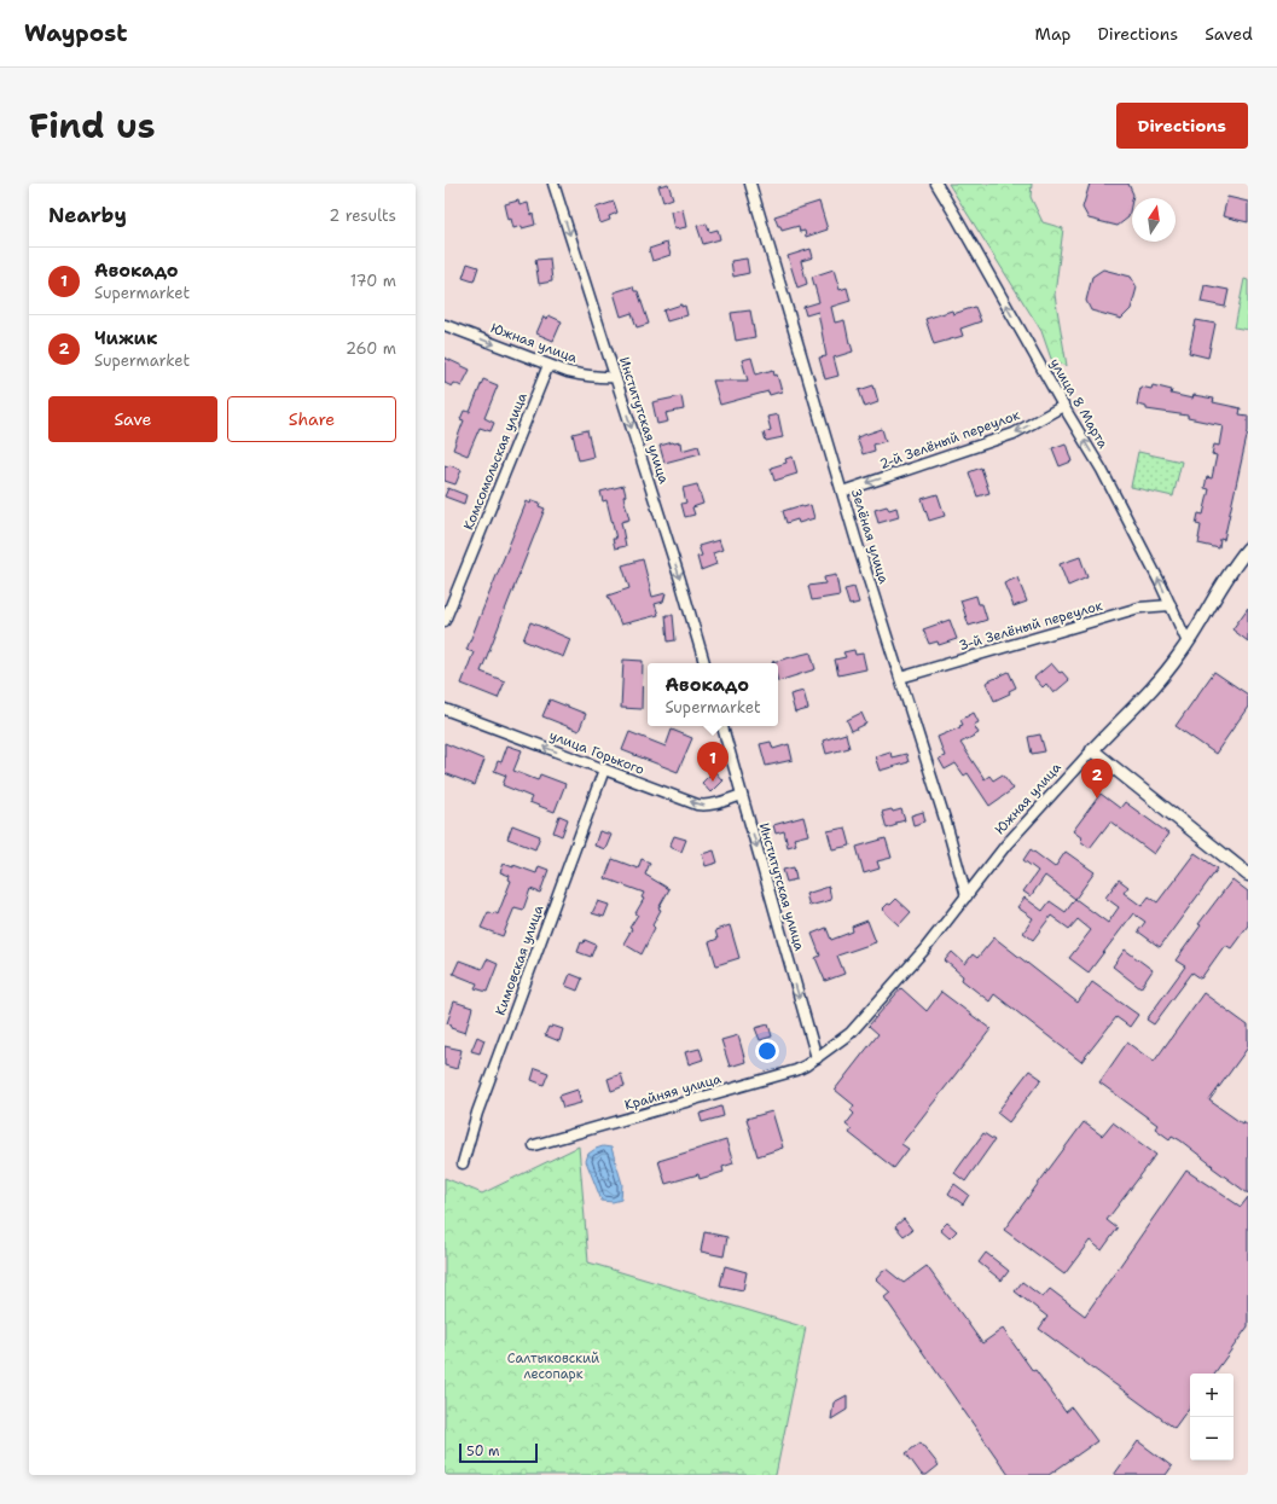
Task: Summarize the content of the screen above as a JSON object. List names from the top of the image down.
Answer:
{
  "streets": {
    "street": [
      "Южная улица",
      "улица 8 Марта",
      "Институтская улица",
      "2-й Зелёный переулок",
      "Комсомольская улица",
      "Зелёная улица",
      "3-й Зелёный переулок",
      "улица Горького",
      "Кимовская улица",
      "Крайняя улица"
    ]
  },
  "crossings": [
    ["Южная улица", "улица 8 Марта"],
    ["Южная улица", "Институтская улица"],
    ["Южная улица", "Комсомольская улица"],
    ["Южная улица", "Зелёная улица"],
    ["Южная улица", "Крайняя улица"],
    ["улица 8 Марта", "2-й Зелёный переулок"],
    ["улица 8 Марта", "3-й Зелёный переулок"],
    ["Институтская улица", "улица Горького"],
    ["Институтская улица", "Крайняя улица"],
    ["2-й Зелёный переулок", "Зелёная улица"],
    ["Зелёная улица", "3-й Зелёный переулок"],
    ["улица Горького", "Кимовская улица"]
  ],
  "one_way": [
    "улица 8 Марта",
    "Институтская улица",
    "2-й Зелёный переулок",
    "улица Горького"
  ],
  "parks": ["Салтыковский лесопарк"],
  "scale_bar": "50 m",
  "north": "top",
  "page": {
    "header": "Waypost",
    "nav": ["Map", "Directions", "Saved"],
    "title": "Find us",
    "buttons": [
      "Directions",
      ["Save", "Share"]
    ],
    "heading": ["Nearby", "2 results"],
    "list": [
      {
        "mark": "1",
        "name": "Авокадо",
        "note": "Supermarket",
        "value": "170 m"
      },
      {
        "mark": "2",
        "name": "Чижик",
        "note": "Supermarket",
        "value": "260 m"
      }
    ],
    "popup": ["Авокадо", "Supermarket"],
    "pins": ["1", "2"],
    "map_buttons": ["+", "−"],
    "scale": "50 m"
  }
}
